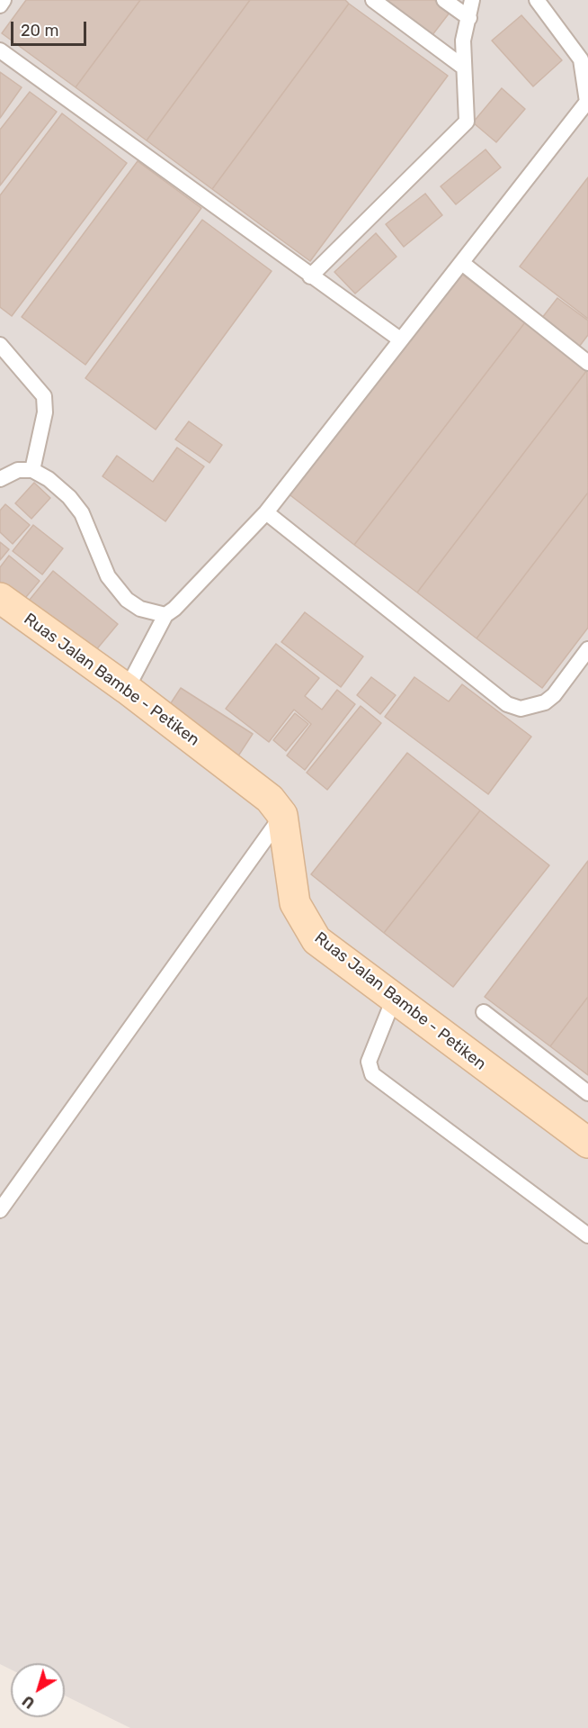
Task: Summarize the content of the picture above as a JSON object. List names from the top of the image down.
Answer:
{
  "streets": {
    "main road": ["Ruas Jalan Bambe - Petiken"]
  },
  "scale_bar": "20 m",
  "north": "bottom left"
}
